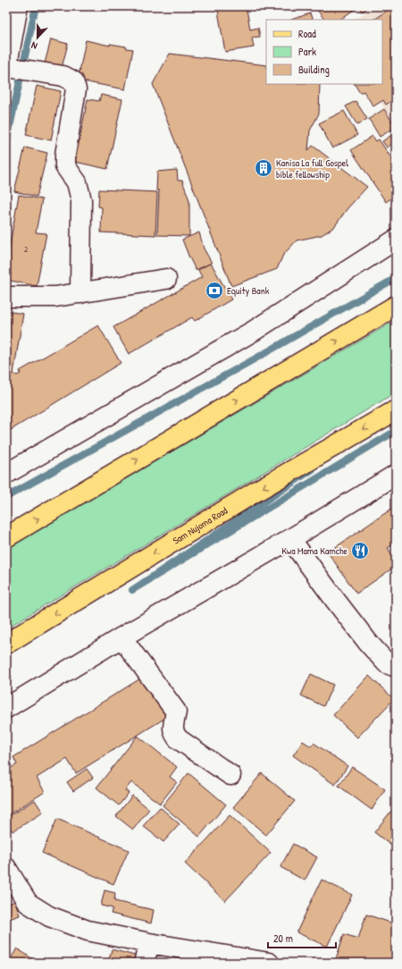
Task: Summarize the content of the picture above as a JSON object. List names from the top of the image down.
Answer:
{
  "streets": {
    "main road": ["Sam Nujoma Road"]
  },
  "places": {
    "building": ["Kanisa La full Gospel bible fellowship"],
    "bank": ["Equity Bank"],
    "restaurant": ["Kwa Mama Kamche"]
  },
  "house_numbers": ["2"],
  "legend": ["Road", "Park", "Building"],
  "scale_bar": "20 m",
  "north": "bottom"
}
